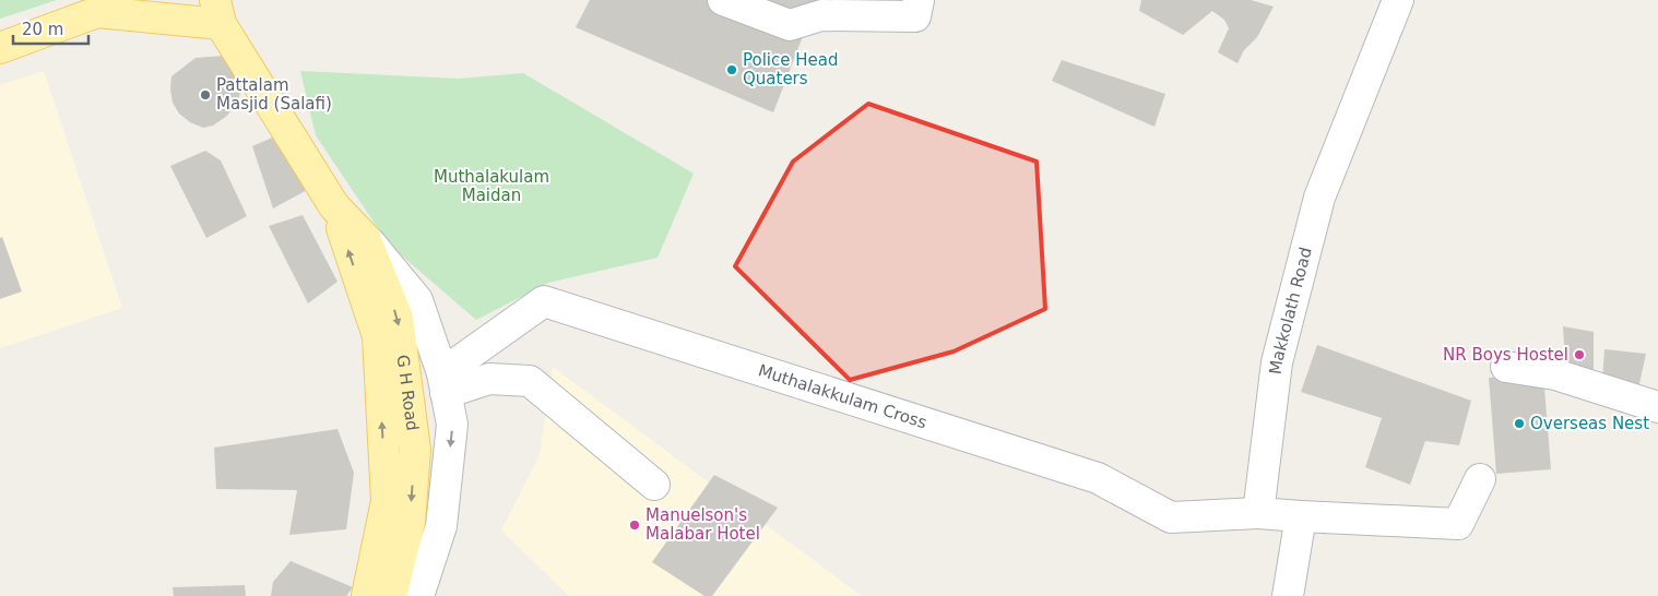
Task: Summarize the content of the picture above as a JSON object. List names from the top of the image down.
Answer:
{
  "streets": {
    "main road": ["G H Road"],
    "street": ["Makkolath Road", "Muthalakkulam Cross"]
  },
  "crossings": [
    ["Makkolath Road", "Muthalakkulam Cross"]
  ],
  "parks": ["Muthalakulam Maidan"],
  "places": [
    "Police Head Quaters",
    "Pattalam Masjid (Salafi)",
    "NR Boys Hostel",
    "Overseas Nest",
    "Manuelson's Malabar Hotel"
  ],
  "scale_bar": "20 m"
}
